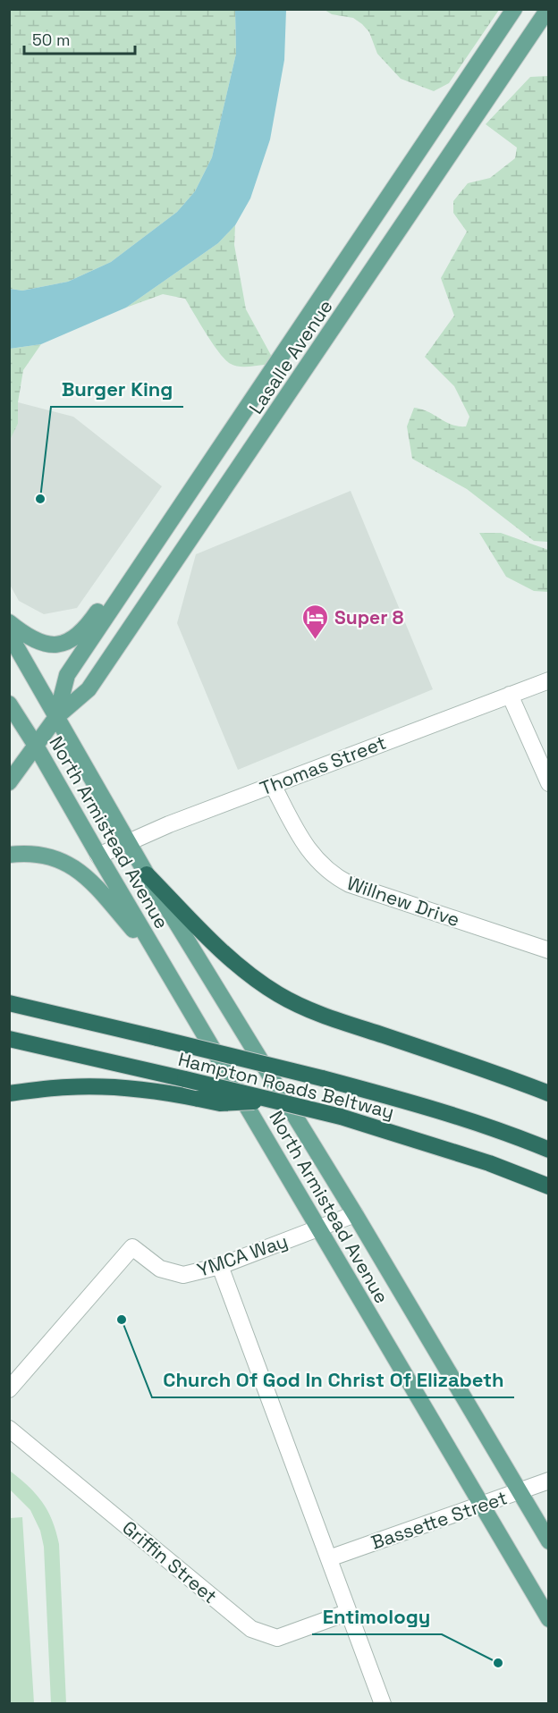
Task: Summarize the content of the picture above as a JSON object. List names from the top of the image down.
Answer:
{
  "streets": {
    "highway": ["Hampton Roads Beltway"],
    "main road": ["Lasalle Avenue", "North Armistead Avenue"],
    "street": [
      "Thomas Street",
      "Willnew Drive",
      "YMCA Way",
      "Bassette Street",
      "Griffin Street"
    ]
  },
  "crossings": [
    ["Lasalle Avenue", "North Armistead Avenue"],
    ["Thomas Street", "North Armistead Avenue"],
    ["Thomas Street", "Willnew Drive"],
    ["North Armistead Avenue", "YMCA Way"],
    ["North Armistead Avenue", "Bassette Street"]
  ],
  "places": {
    "other": ["Burger King", "Church Of God In Christ Of Elizabeth", "Entimology"],
    "hotel": ["Super 8"]
  },
  "scale_bar": "50 m"
}
